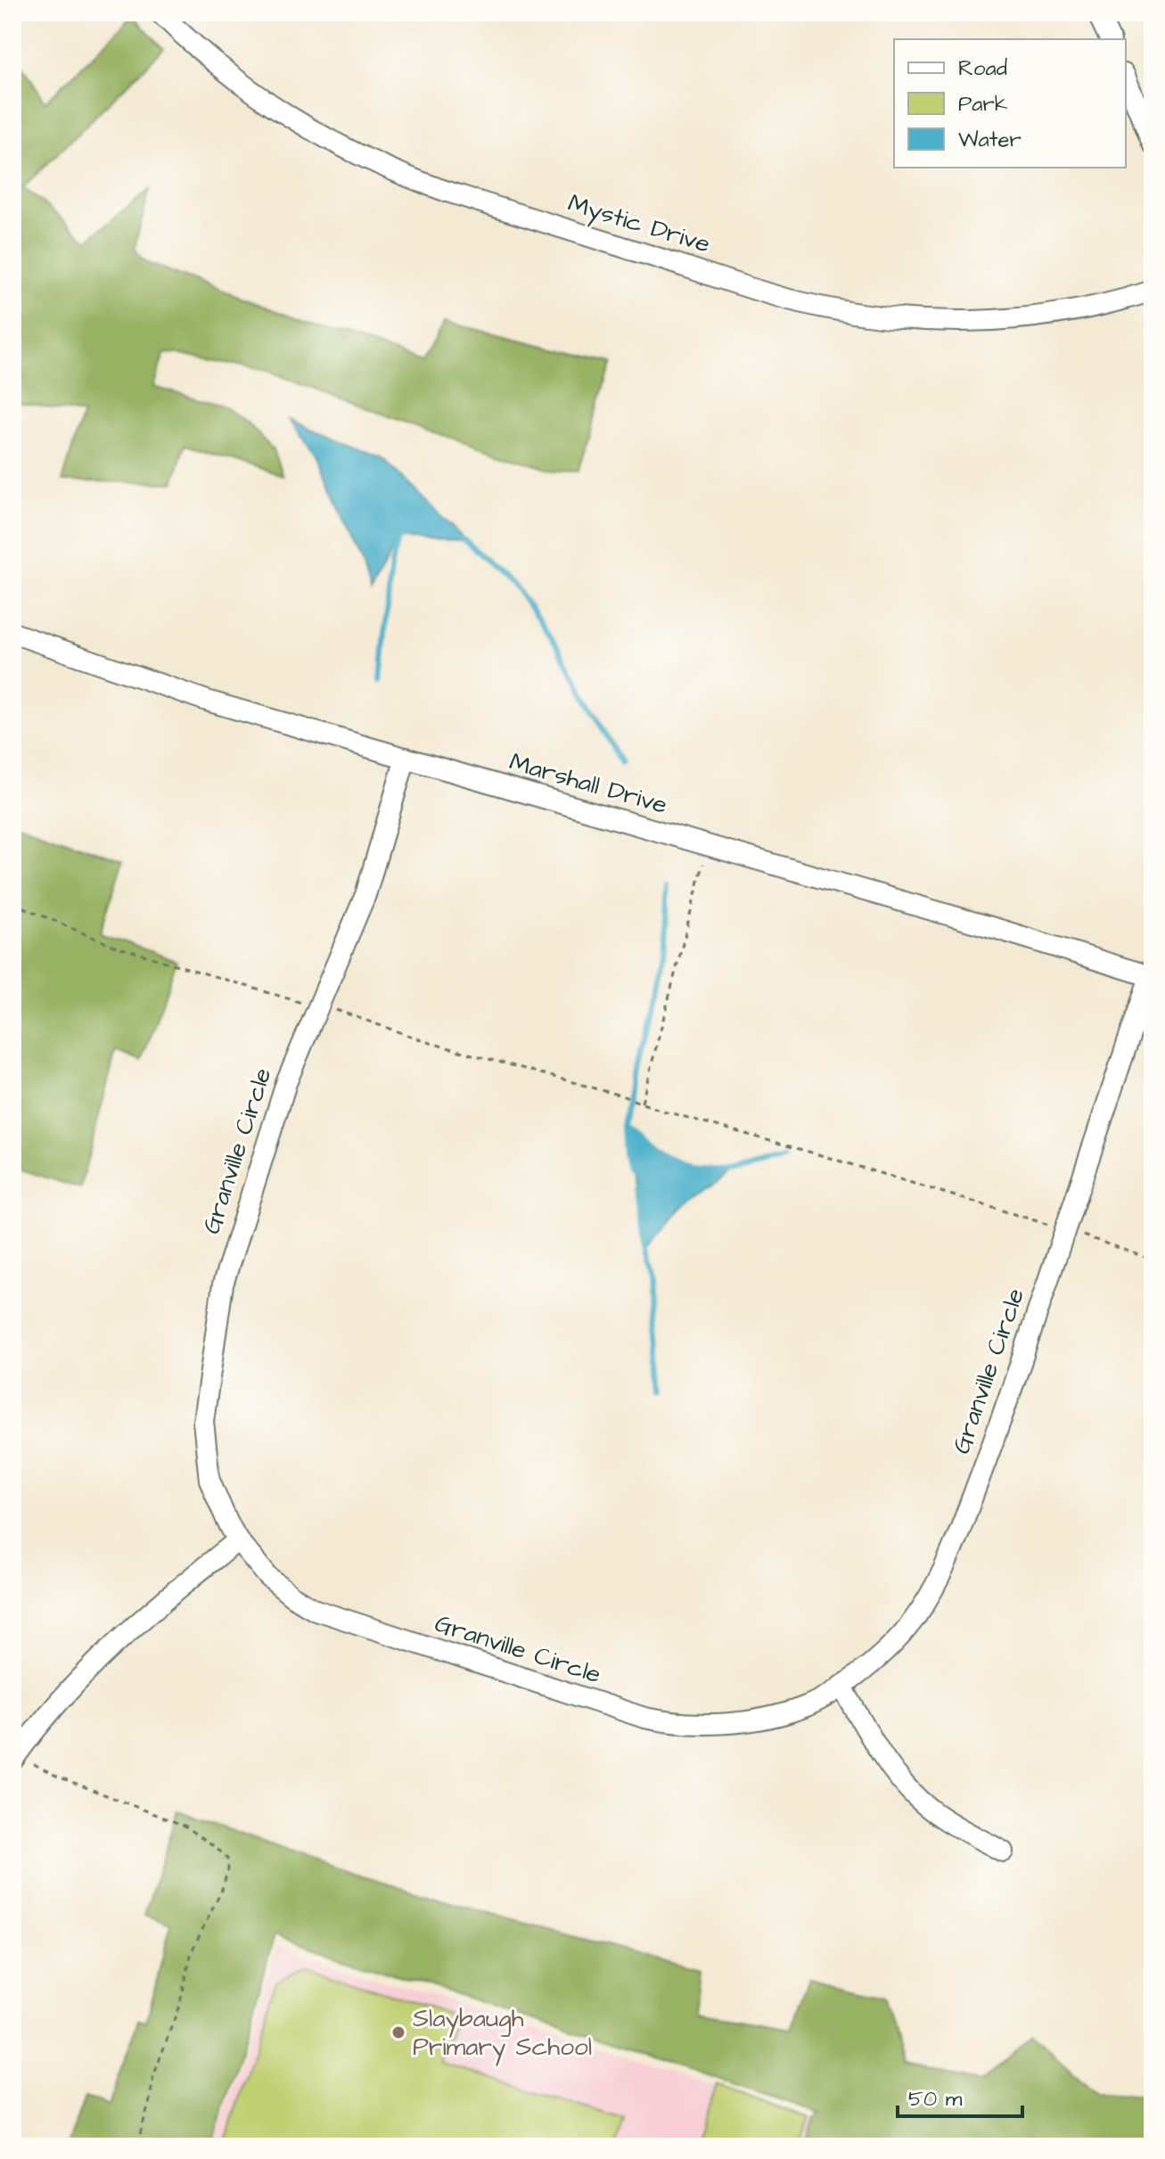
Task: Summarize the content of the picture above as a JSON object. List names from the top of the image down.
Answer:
{
  "streets": {
    "street": ["Mystic Drive", "Marshall Drive", "Granville Circle"]
  },
  "crossings": [
    ["Marshall Drive", "Granville Circle"]
  ],
  "places": ["Slaybaugh Primary School"],
  "legend": ["Road", "Park", "Water"],
  "scale_bar": "50 m"
}
